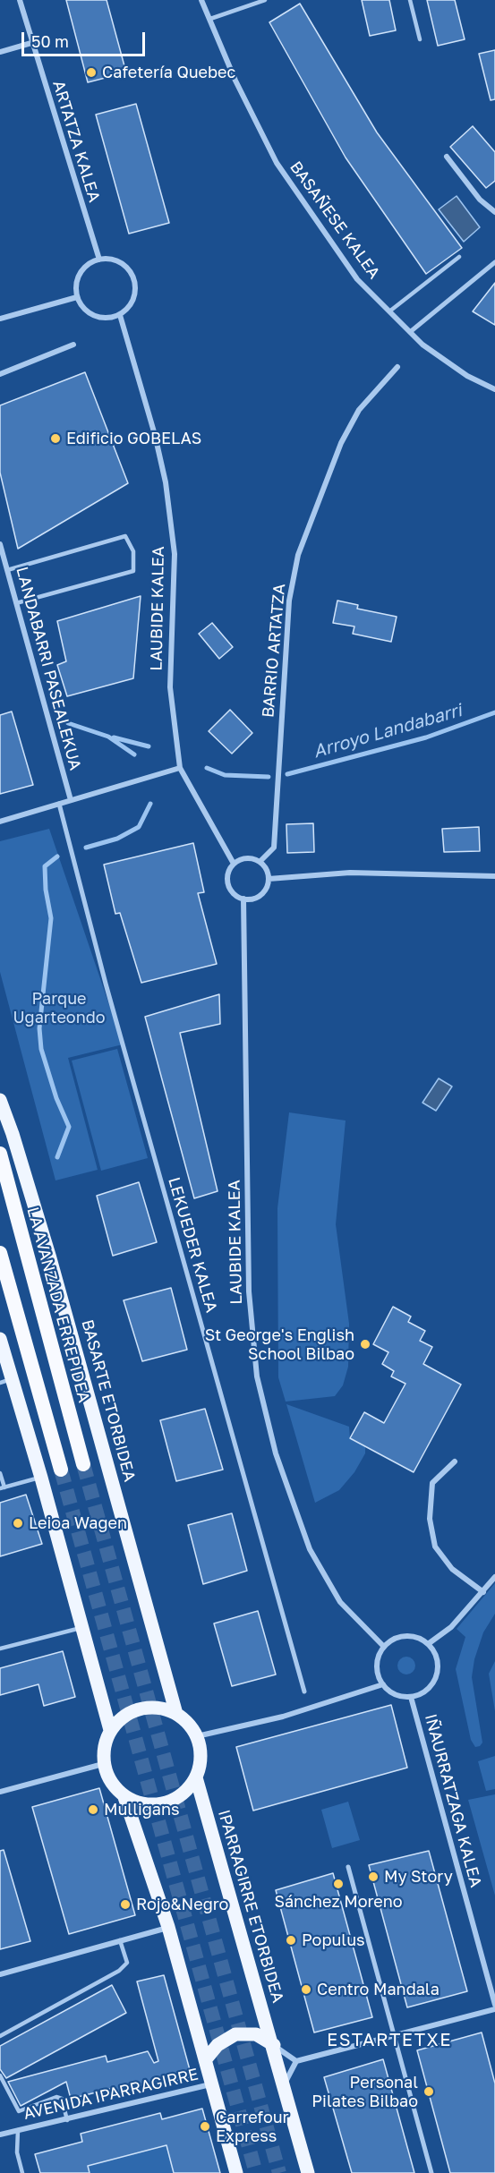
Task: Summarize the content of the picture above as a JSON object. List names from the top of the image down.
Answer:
{
  "streets": {
    "highway": ["LA AVANZADA ERREPIDEA"],
    "main road": ["BASARTE ETORBIDEA", "IPARRAGIRRE ETORBIDEA"],
    "street": [
      "ARTATZA KALEA",
      "BASAÑESE KALEA",
      "LAUBIDE KALEA",
      "BARRIO ARTATZA",
      "LANDABARRI PASEALEKUA",
      "LEKUEDER KALEA",
      "IÑAURRATZAGA KALEA",
      "AVENIDA IPARRAGIRRE"
    ]
  },
  "crossings": [
    ["ARTATZA KALEA", "LAUBIDE KALEA"],
    ["LAUBIDE KALEA", "BARRIO ARTATZA"],
    ["LAUBIDE KALEA", "IÑAURRATZAGA KALEA"],
    ["BASARTE ETORBIDEA", "IPARRAGIRRE ETORBIDEA"]
  ],
  "districts": ["ESTARTETXE"],
  "water": ["Arroyo Landabarri"],
  "parks": ["Parque Ugarteondo"],
  "places": [
    "Cafetería Quebec",
    "Edificio GOBELAS",
    "St George's English School Bilbao",
    "Leioa Wagen",
    "Mulligans",
    "My Story",
    "Sánchez Moreno",
    "Rojo&Negro",
    "Populus",
    "Centro Mandala",
    "Personal Pilates Bilbao",
    "Carrefour Express"
  ],
  "scale_bar": "50 m"
}
